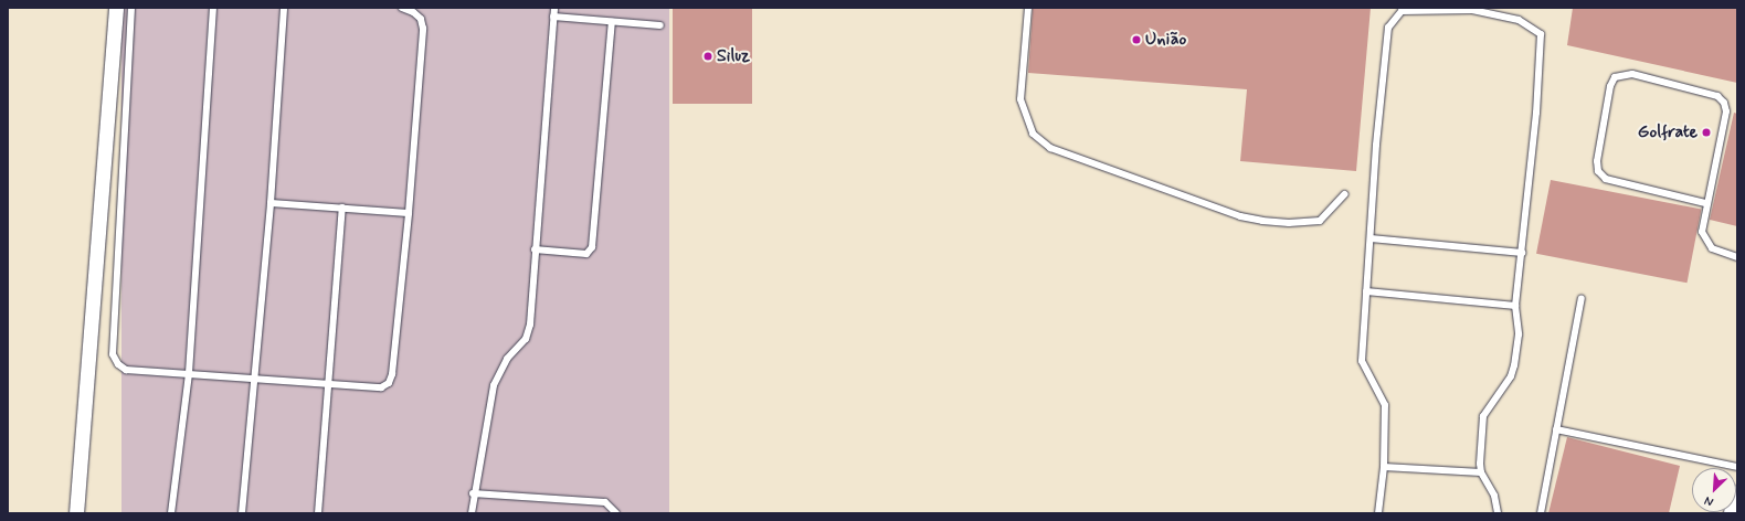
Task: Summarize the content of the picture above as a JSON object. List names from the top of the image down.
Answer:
{
  "places": ["União", "Siluz", "Golfrate"],
  "north": "bottom left"
}
